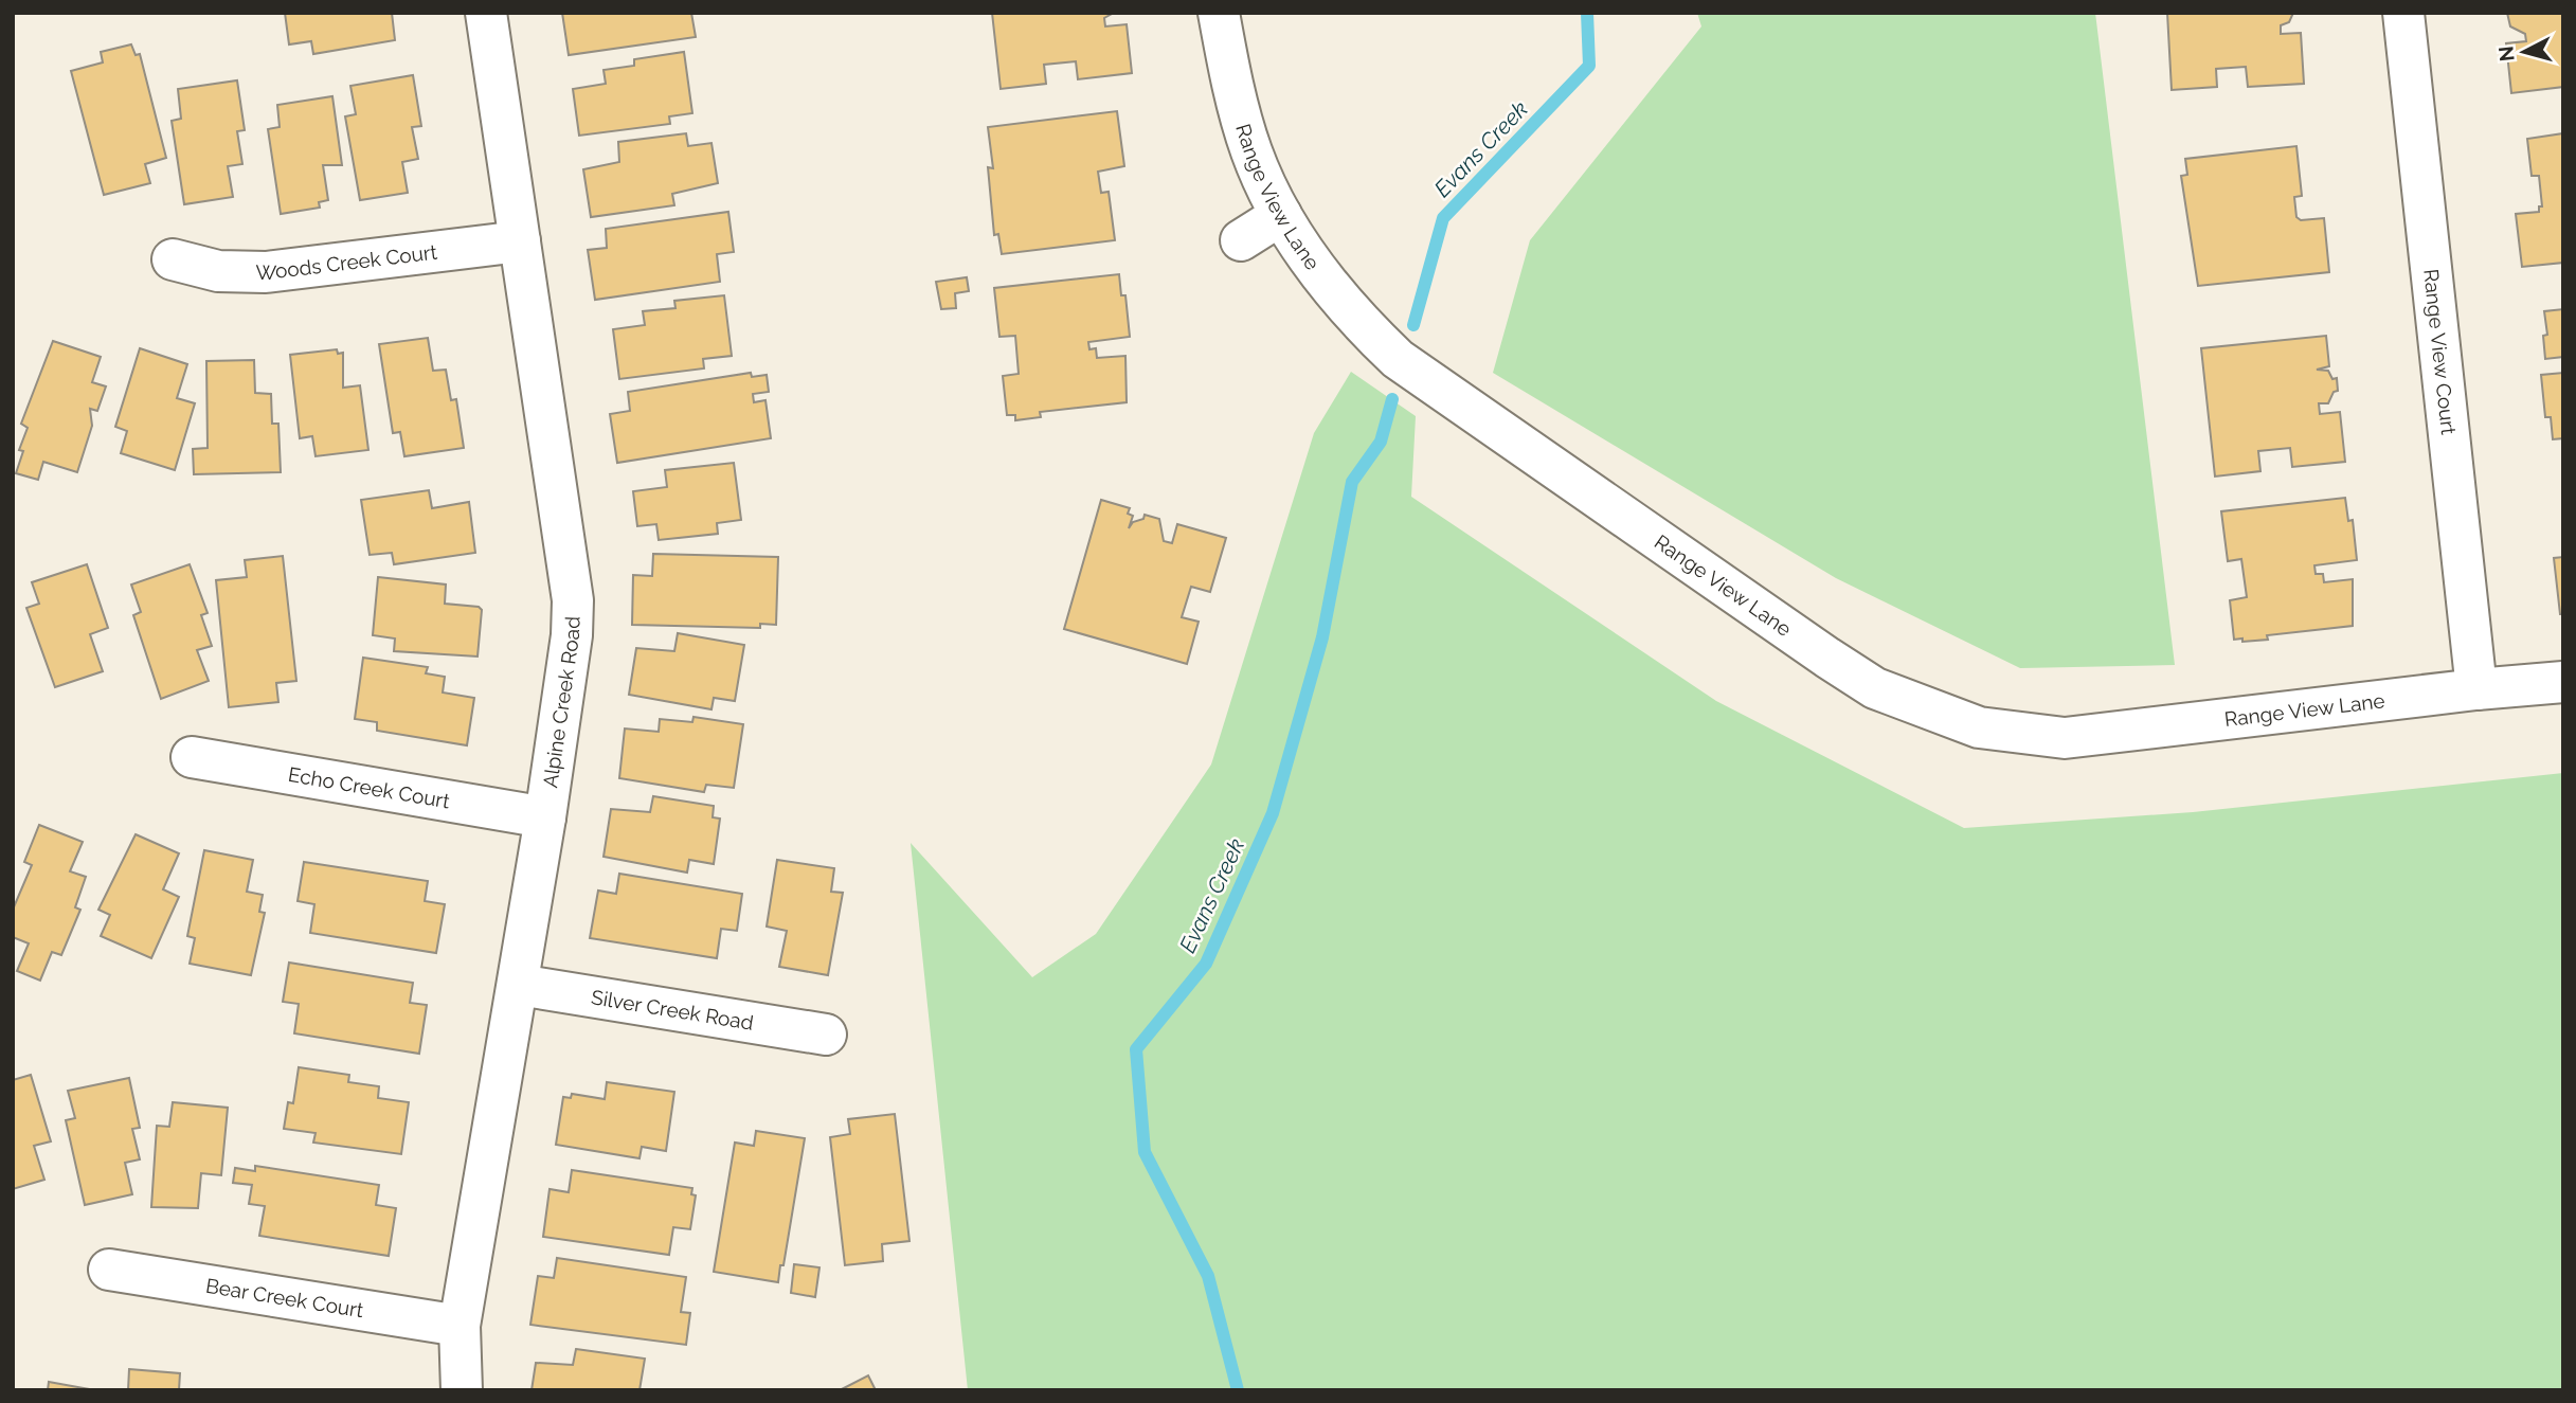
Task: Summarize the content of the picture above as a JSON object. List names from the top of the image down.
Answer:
{
  "streets": {
    "street": [
      "Range View Lane",
      "Woods Creek Court",
      "Range View Court",
      "Alpine Creek Road",
      "Echo Creek Court",
      "Silver Creek Road",
      "Bear Creek Court"
    ]
  },
  "crossings": [
    ["Range View Lane", "Range View Court"],
    ["Woods Creek Court", "Alpine Creek Road"],
    ["Alpine Creek Road", "Echo Creek Court"],
    ["Alpine Creek Road", "Silver Creek Road"],
    ["Alpine Creek Road", "Bear Creek Court"]
  ],
  "water": ["Evans Creek"],
  "north": "left"
}
